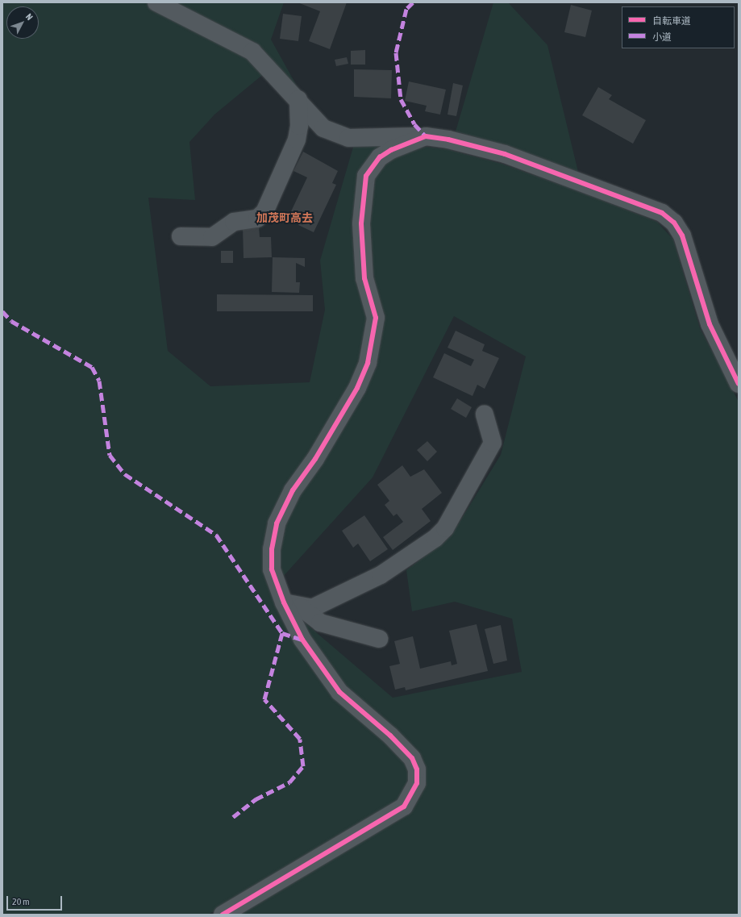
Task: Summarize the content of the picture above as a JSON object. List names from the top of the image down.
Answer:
{
  "districts": ["加茂町高去"],
  "legend": ["自転車道", "小道"],
  "scale_bar": "20 m",
  "north": "top right"
}
